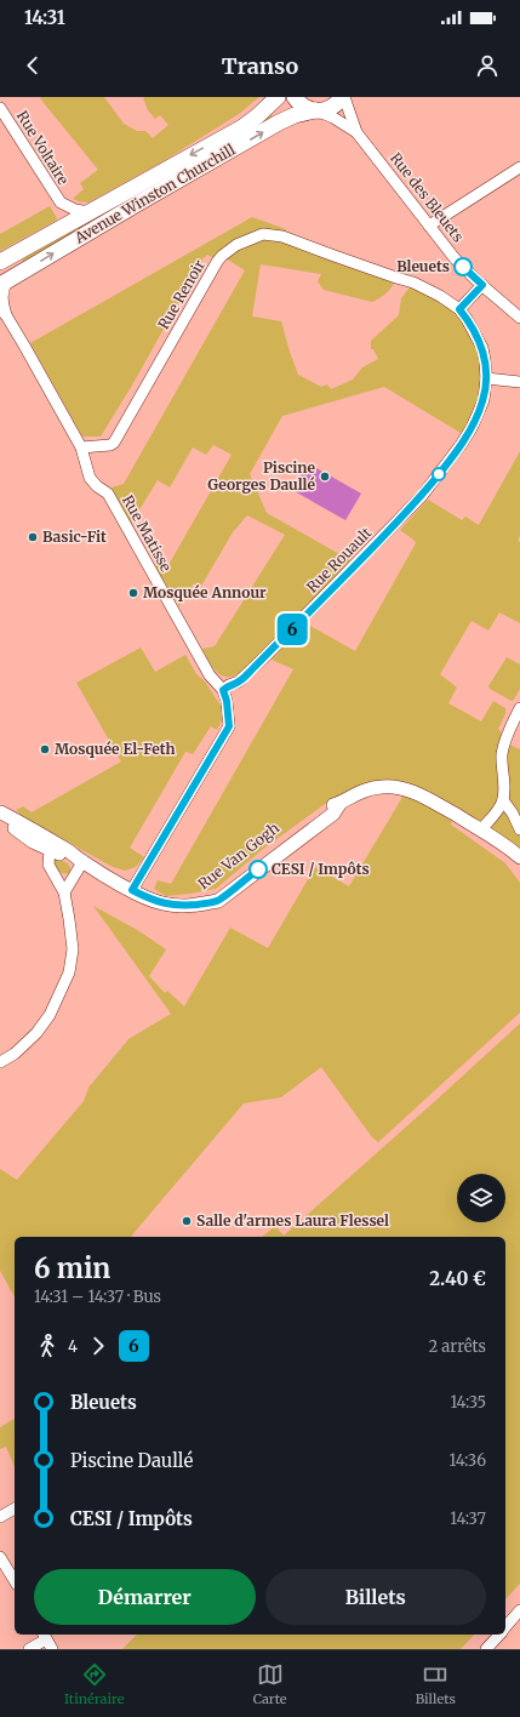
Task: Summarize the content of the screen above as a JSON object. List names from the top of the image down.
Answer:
{
  "streets": {
    "main road": ["Avenue Winston Churchill"],
    "street": [
      "Rue Voltaire",
      "Rue des Bleuets",
      "Rue Renoir",
      "Rue Matisse",
      "Rue Rouault",
      "Rue Van Gogh"
    ]
  },
  "crossings": [
    ["Rue Voltaire", "Avenue Winston Churchill"],
    ["Avenue Winston Churchill", "Rue des Bleuets"],
    ["Rue Renoir", "Rue Matisse"],
    ["Rue Renoir", "Rue Rouault"],
    ["Rue Matisse", "Rue Rouault"]
  ],
  "places": [
    "Bleuets",
    "Piscine Georges Daullé",
    "Basic-Fit",
    "Mosquée Annour",
    "Mosquée El-Feth",
    "CESI / Impôts",
    "Salle d'armes Laura Flessel"
  ],
  "lines": ["bus line 6"],
  "page": {
    "status": "14:31",
    "header": "Transo",
    "on_map": "6",
    "heading": ["6 min", "14:31 – 14:37 · Bus", "2.40 €"],
    "legs": ["4", "6", "2 arrêts"],
    "list": [
      {
        "name": "Bleuets",
        "value": "14:35"
      },
      {
        "name": "Piscine Daullé",
        "value": "14:36"
      },
      {
        "name": "CESI / Impôts",
        "value": "14:37"
      }
    ],
    "buttons": ["Démarrer", "Billets"],
    "tabs": ["Itinéraire", "Carte", "Billets"]
  }
}
